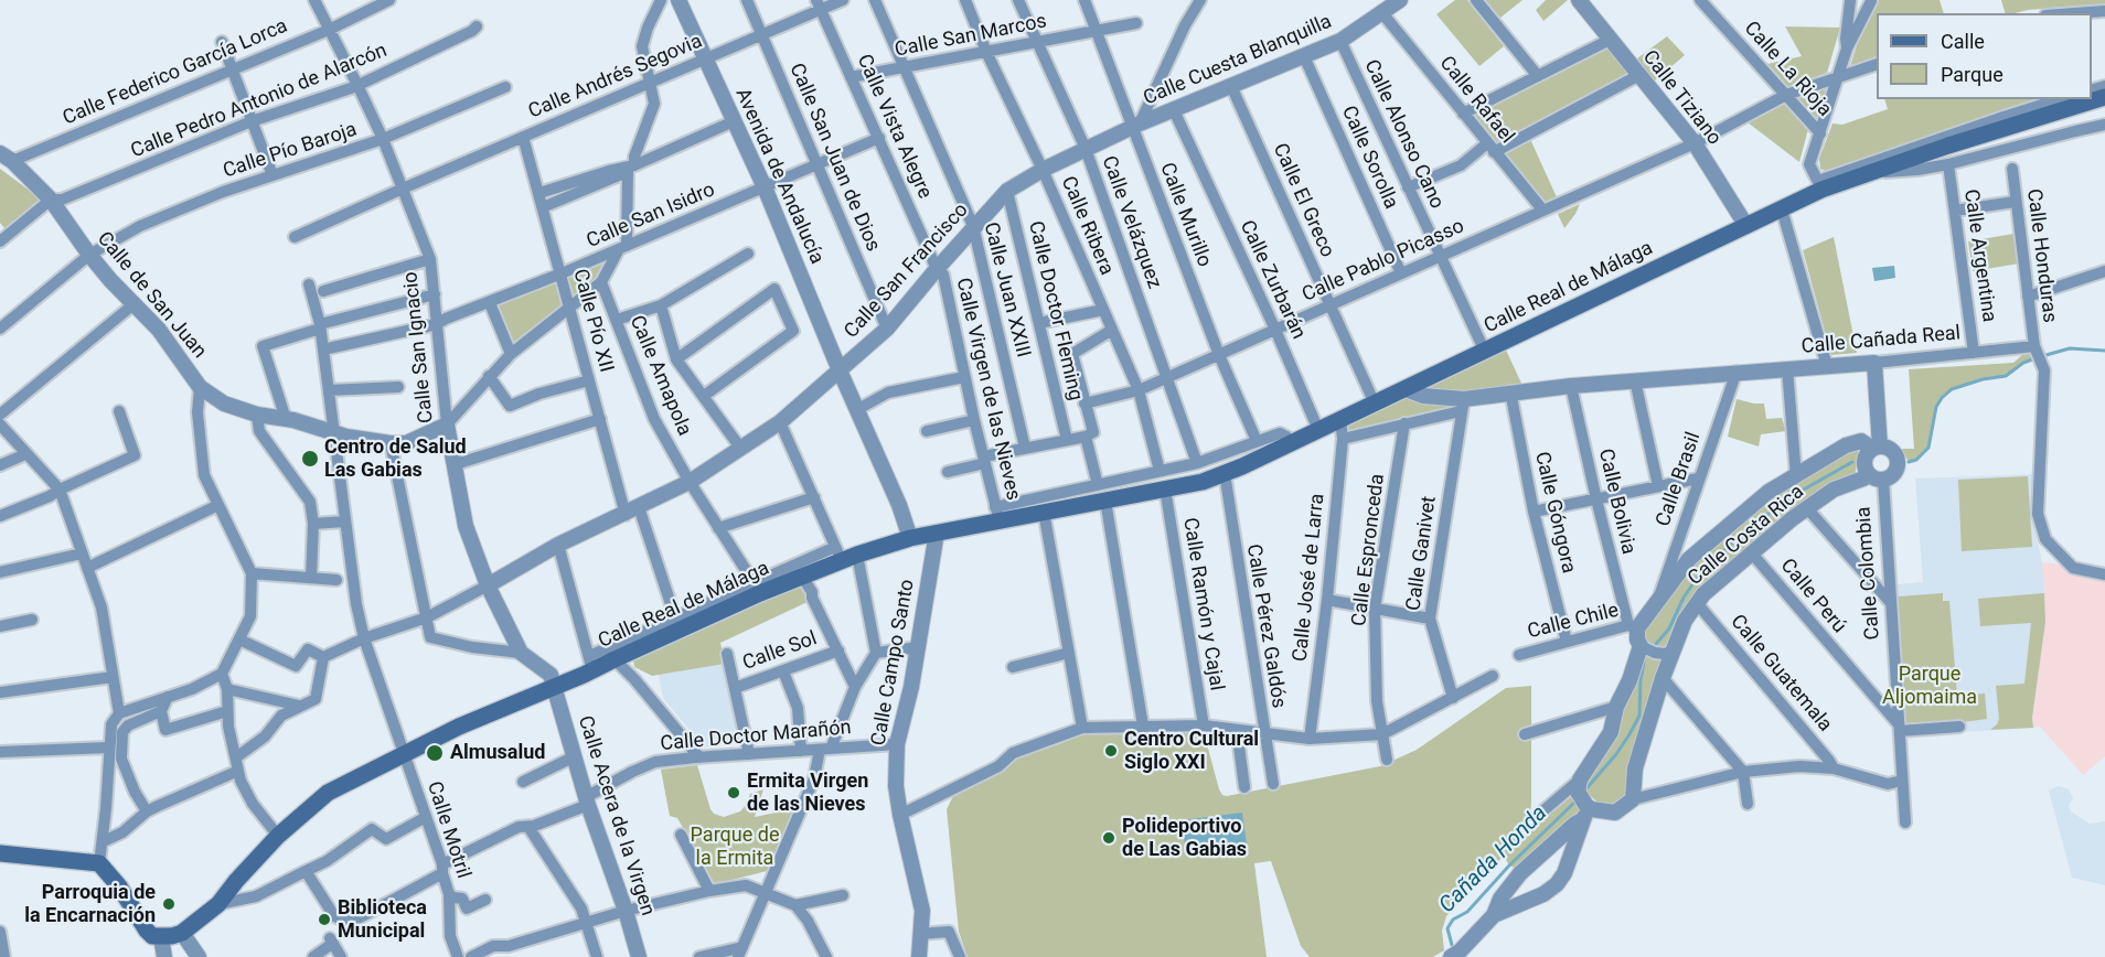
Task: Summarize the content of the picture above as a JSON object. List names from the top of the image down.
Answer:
{
  "streets": {
    "main road": ["Calle Real de Málaga"],
    "street": [
      "Calle San Marcos",
      "Calle Cuesta Blanquilla",
      "Calle La Rioja",
      "Calle Federico García Lorca",
      "Calle Andrés Segovia",
      "Calle Tiziano",
      "Calle Rafael",
      "Calle Pedro Antonio de Alarcón",
      "Calle Vista Alegre",
      "Calle Alonso Cano",
      "Calle Pío Baroja",
      "Calle San Juan de Dios",
      "Calle Sorolla",
      "Avenida de Andalucía",
      "Calle El Greco",
      "Calle Murillo",
      "Calle San Isidro",
      "Calle Velázquez",
      "Calle Ribera",
      "Calle Argentina",
      "Calle Honduras",
      "Calle Pablo Picasso",
      "Calle San Francisco",
      "Calle Zurbarán",
      "Calle Juan XXIII",
      "Calle de San Juan",
      "Calle Doctor Fleming",
      "Calle Pío XII",
      "Calle Cañada Real",
      "Calle San Ignacio",
      "Calle Amapola",
      "Calle Virgen de las Nieves",
      "Calle Brasil",
      "Calle Bolivia",
      "Calle Góngora",
      "Calle Costa Rica",
      "Calle Espronceda",
      "Calle Ganivet",
      "Calle Colombia",
      "Calle José de Larra",
      "Calle Perú",
      "Calle Ramón y Cajal",
      "Calle Chile",
      "Calle Pérez Galdós",
      "Calle Sol",
      "Calle Campo Santo",
      "Calle Guatemala",
      "Calle Doctor Marañón",
      "Calle Acera de la Virgen",
      "Calle Motril"
    ]
  },
  "crossings": [
    ["Calle San Marcos", "Calle Vista Alegre"],
    ["Calle San Marcos", "Calle Murillo"],
    ["Calle San Marcos", "Calle Velázquez"],
    ["Calle San Marcos", "Calle Ribera"],
    ["Calle San Marcos", "Calle Juan XXIII"],
    ["Calle Cuesta Blanquilla", "Calle Rafael"],
    ["Calle Cuesta Blanquilla", "Calle Alonso Cano"],
    ["Calle Cuesta Blanquilla", "Calle Sorolla"],
    ["Calle Cuesta Blanquilla", "Calle El Greco"],
    ["Calle Cuesta Blanquilla", "Calle Murillo"],
    ["Calle Cuesta Blanquilla", "Calle Velázquez"],
    ["Calle Cuesta Blanquilla", "Calle San Francisco"],
    ["Calle Cuesta Blanquilla", "Calle Zurbarán"],
    ["Calle La Rioja", "Calle Pablo Picasso"],
    ["Calle Federico García Lorca", "Calle de San Juan"],
    ["Calle Federico García Lorca", "Calle San Ignacio"],
    ["Calle Andrés Segovia", "Calle Vista Alegre"],
    ["Calle Andrés Segovia", "Calle San Juan de Dios"],
    ["Calle Andrés Segovia", "Avenida de Andalucía"],
    ["Calle Andrés Segovia", "Calle Pío XII"],
    ["Calle Andrés Segovia", "Calle San Ignacio"],
    ["Calle Tiziano", "Calle Pablo Picasso"],
    ["Calle Tiziano", "Calle Real de Málaga"],
    ["Calle Rafael", "Calle Pablo Picasso"],
    ["Calle Pedro Antonio de Alarcón", "Calle de San Juan"],
    ["Calle Pedro Antonio de Alarcón", "Calle San Ignacio"],
    ["Calle Vista Alegre", "Calle San Isidro"],
    ["Calle Vista Alegre", "Calle San Francisco"],
    ["Calle Vista Alegre", "Calle Virgen de las Nieves"],
    ["Calle Alonso Cano", "Calle Pablo Picasso"],
    ["Calle Alonso Cano", "Calle Real de Málaga"],
    ["Calle Pío Baroja", "Calle de San Juan"],
    ["Calle Pío Baroja", "Calle San Ignacio"],
    ["Calle San Juan de Dios", "Calle San Isidro"],
    ["Calle San Juan de Dios", "Calle San Francisco"],
    ["Calle Sorolla", "Calle Pablo Picasso"],
    ["Avenida de Andalucía", "Calle San Isidro"],
    ["Avenida de Andalucía", "Calle San Francisco"],
    ["Avenida de Andalucía", "Calle Real de Málaga"],
    ["Calle El Greco", "Calle Pablo Picasso"],
    ["Calle El Greco", "Calle Real de Málaga"],
    ["Calle Murillo", "Calle Pablo Picasso"],
    ["Calle Murillo", "Calle Real de Málaga"],
    ["Calle San Isidro", "Calle Pío XII"],
    ["Calle San Isidro", "Calle San Ignacio"],
    ["Calle San Isidro", "Calle Motril"],
    ["Calle Velázquez", "Calle Pablo Picasso"],
    ["Calle Velázquez", "Calle San Francisco"],
    ["Calle Velázquez", "Calle Real de Málaga"],
    ["Calle Ribera", "Calle Pablo Picasso"],
    ["Calle Ribera", "Calle San Francisco"],
    ["Calle Ribera", "Calle Real de Málaga"],
    ["Calle Argentina", "Calle Real de Málaga"],
    ["Calle Argentina", "Calle Cañada Real"],
    ["Calle Honduras", "Calle Cañada Real"],
    ["Calle Pablo Picasso", "Calle Zurbarán"],
    ["Calle San Francisco", "Calle Juan XXIII"],
    ["Calle San Francisco", "Calle Doctor Fleming"],
    ["Calle San Francisco", "Calle Pío XII"],
    ["Calle San Francisco", "Calle San Ignacio"],
    ["Calle San Francisco", "Calle Amapola"],
    ["Calle San Francisco", "Calle Virgen de las Nieves"],
    ["Calle Zurbarán", "Calle Real de Málaga"],
    ["Calle Real de Málaga", "Calle Pío XII"],
    ["Calle Real de Málaga", "Calle Cañada Real"],
    ["Calle Real de Málaga", "Calle San Ignacio"],
    ["Calle Real de Málaga", "Calle Amapola"],
    ["Calle Real de Málaga", "Calle Virgen de las Nieves"],
    ["Calle Real de Málaga", "Calle José de Larra"],
    ["Calle Real de Málaga", "Calle Ramón y Cajal"],
    ["Calle Real de Málaga", "Calle Pérez Galdós"],
    ["Calle Real de Málaga", "Calle Campo Santo"],
    ["Calle Real de Málaga", "Calle Acera de la Virgen"],
    ["Calle Real de Málaga", "Calle Motril"],
    ["Calle de San Juan", "Calle Motril"],
    ["Calle Cañada Real", "Calle Brasil"],
    ["Calle Cañada Real", "Calle Bolivia"],
    ["Calle Cañada Real", "Calle Góngora"],
    ["Calle Cañada Real", "Calle Espronceda"],
    ["Calle Cañada Real", "Calle Ganivet"],
    ["Calle Cañada Real", "Calle José de Larra"],
    ["Calle San Ignacio", "Calle Acera de la Virgen"],
    ["Calle Brasil", "Calle Costa Rica"],
    ["Calle Bolivia", "Calle Costa Rica"],
    ["Calle Bolivia", "Calle Chile"],
    ["Calle Góngora", "Calle Chile"],
    ["Calle Costa Rica", "Calle Colombia"],
    ["Calle Costa Rica", "Calle Perú"],
    ["Calle Costa Rica", "Calle Chile"],
    ["Calle Costa Rica", "Calle Guatemala"],
    ["Calle Colombia", "Calle Perú"],
    ["Calle Campo Santo", "Calle Doctor Marañón"],
    ["Calle Doctor Marañón", "Calle Acera de la Virgen"],
    ["Calle Doctor Marañón", "Calle Motril"]
  ],
  "water": ["Cañada Honda"],
  "parks": ["Parque Aljomaima", "Parque de la Ermita"],
  "places": [
    "Centro de Salud Las Gabias",
    "Centro Cultural Siglo XXI",
    "Almusalud",
    "Ermita Virgen de las Nieves",
    "Polideportivo de Las Gabias",
    "Parroquia de la Encarnación",
    "Biblioteca Municipal"
  ],
  "legend": ["Calle", "Parque"]
}
